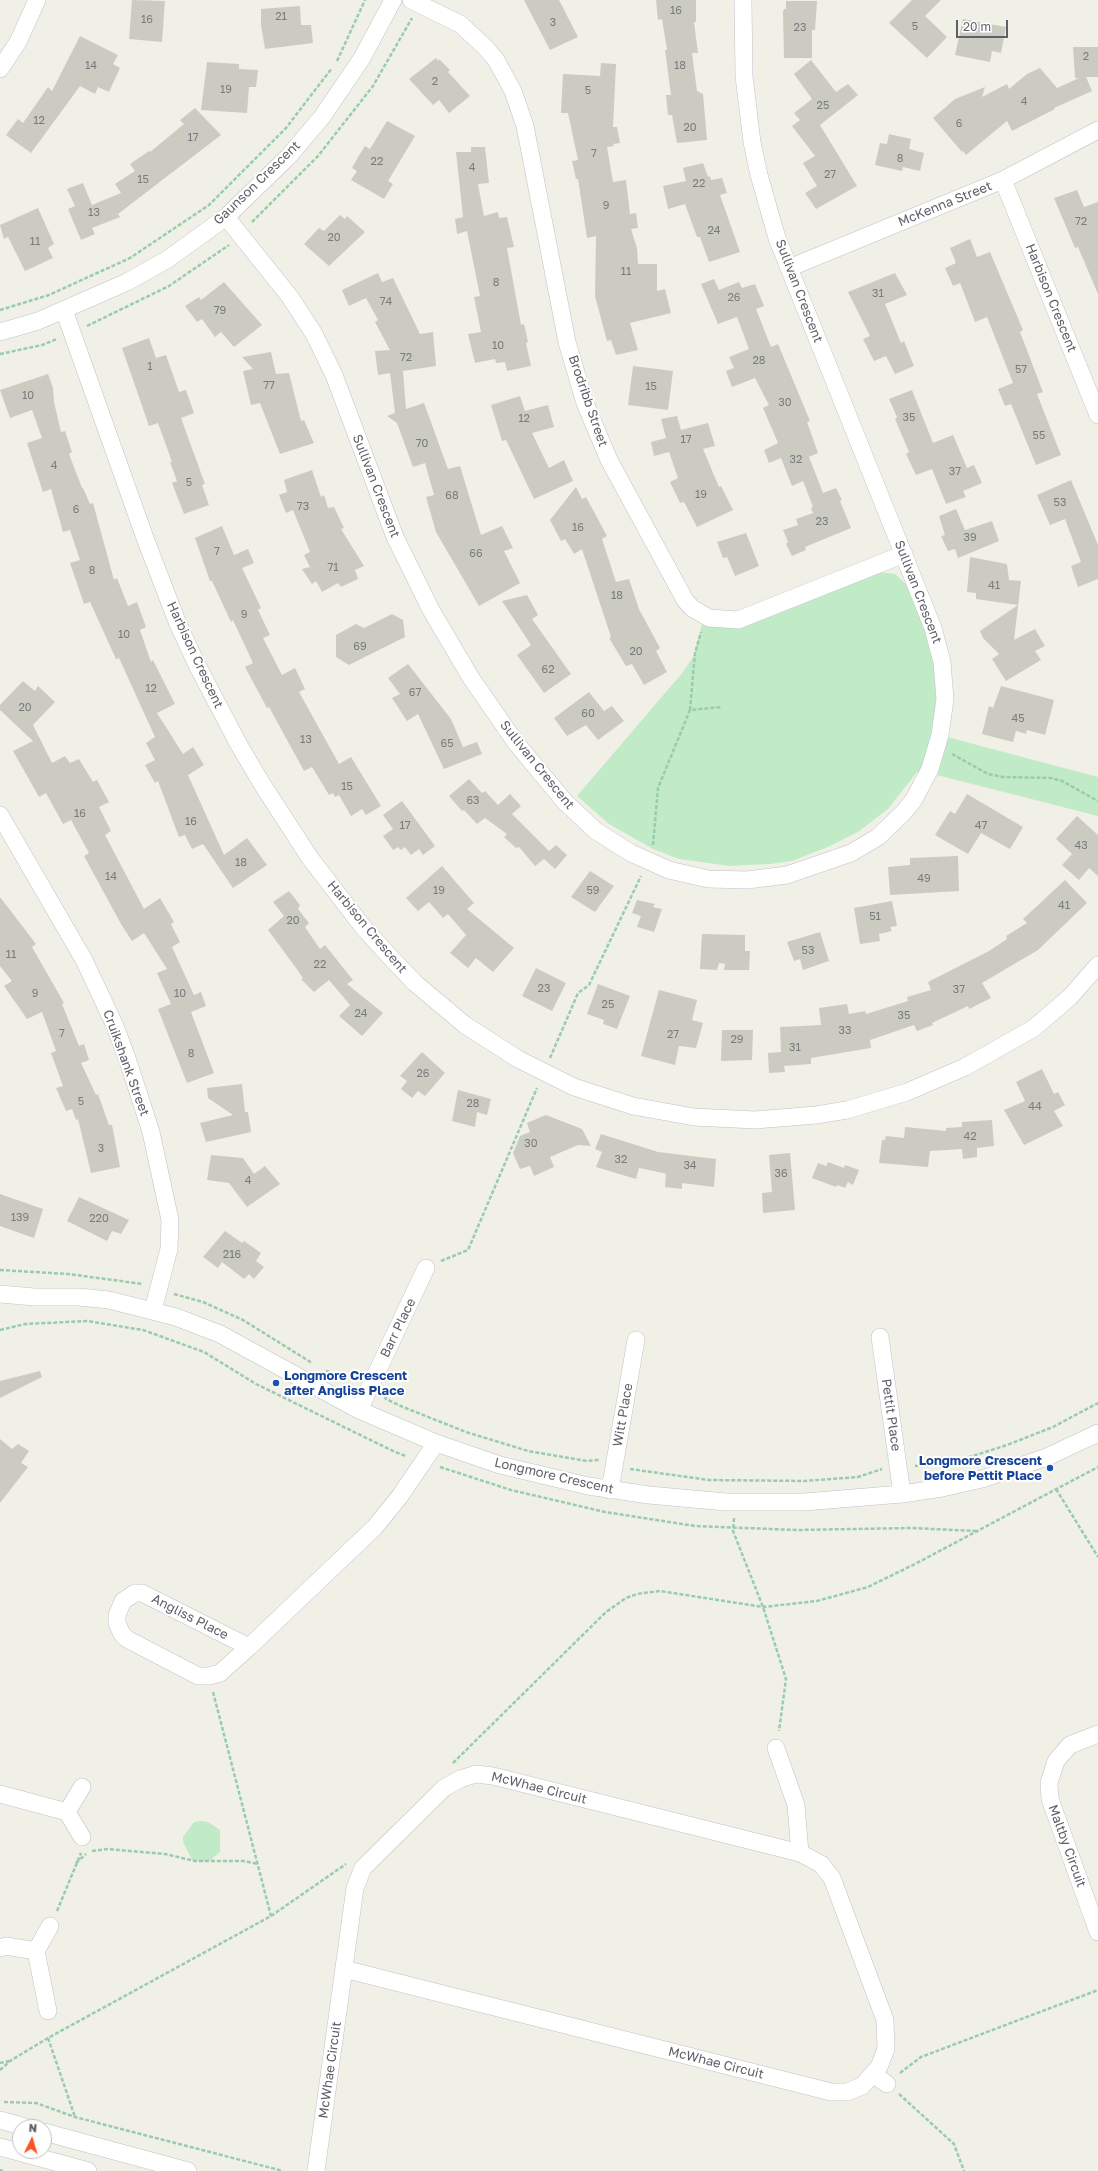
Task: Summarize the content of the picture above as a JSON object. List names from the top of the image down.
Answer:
{
  "streets": {
    "street": [
      "Gaunson Crescent",
      "McKenna Street",
      "Sullivan Crescent",
      "Harbison Crescent",
      "Brodribb Street",
      "Cruikshank Street",
      "Barr Place",
      "Witt Place",
      "Pettit Place",
      "Longmore Crescent",
      "Angliss Place",
      "McWhae Circuit",
      "Maltby Circuit"
    ]
  },
  "crossings": [
    ["Gaunson Crescent", "Sullivan Crescent"],
    ["Gaunson Crescent", "Harbison Crescent"],
    ["McKenna Street", "Sullivan Crescent"],
    ["McKenna Street", "Harbison Crescent"],
    ["Sullivan Crescent", "Brodribb Street"],
    ["Cruikshank Street", "Longmore Crescent"],
    ["Barr Place", "Longmore Crescent"],
    ["Witt Place", "Longmore Crescent"],
    ["Pettit Place", "Longmore Crescent"],
    ["Longmore Crescent", "Angliss Place"]
  ],
  "places": ["Longmore Crescent after Angliss Place", "Longmore Crescent before Pettit Place"],
  "house_numbers": [
    "16",
    "21",
    "16",
    "3",
    "5",
    "23",
    "2",
    "14",
    "18",
    "2",
    "19",
    "5",
    "4",
    "25",
    "12",
    "6",
    "20",
    "17",
    "7",
    "8",
    "22",
    "4",
    "27",
    "15",
    "22",
    "9",
    "13",
    "72",
    "24",
    "20",
    "11",
    "11",
    "8",
    "31",
    "26",
    "74",
    "79",
    "10",
    "72",
    "28",
    "1",
    "57",
    "77",
    "15",
    "10",
    "30",
    "35",
    "12",
    "55",
    "17",
    "70",
    "32",
    "4",
    "37",
    "5",
    "19",
    "68",
    "53",
    "73",
    "6",
    "23",
    "16",
    "39",
    "7",
    "66",
    "71",
    "8",
    "41",
    "18",
    "9",
    "10",
    "69",
    "20",
    "62",
    "12",
    "67",
    "20",
    "60",
    "45",
    "13",
    "65",
    "15",
    "63",
    "16",
    "16",
    "17",
    "47",
    "43",
    "18",
    "14",
    "49",
    "19",
    "59",
    "41",
    "51",
    "20",
    "53",
    "11",
    "22",
    "23",
    "37",
    "9",
    "10",
    "25",
    "24",
    "35",
    "33",
    "7",
    "27",
    "29",
    "31",
    "8",
    "26",
    "5",
    "28",
    "44",
    "42",
    "30",
    "3",
    "32",
    "34",
    "36",
    "4",
    "139",
    "220",
    "216"
  ],
  "scale_bar": "20 m",
  "north": "top"
}
